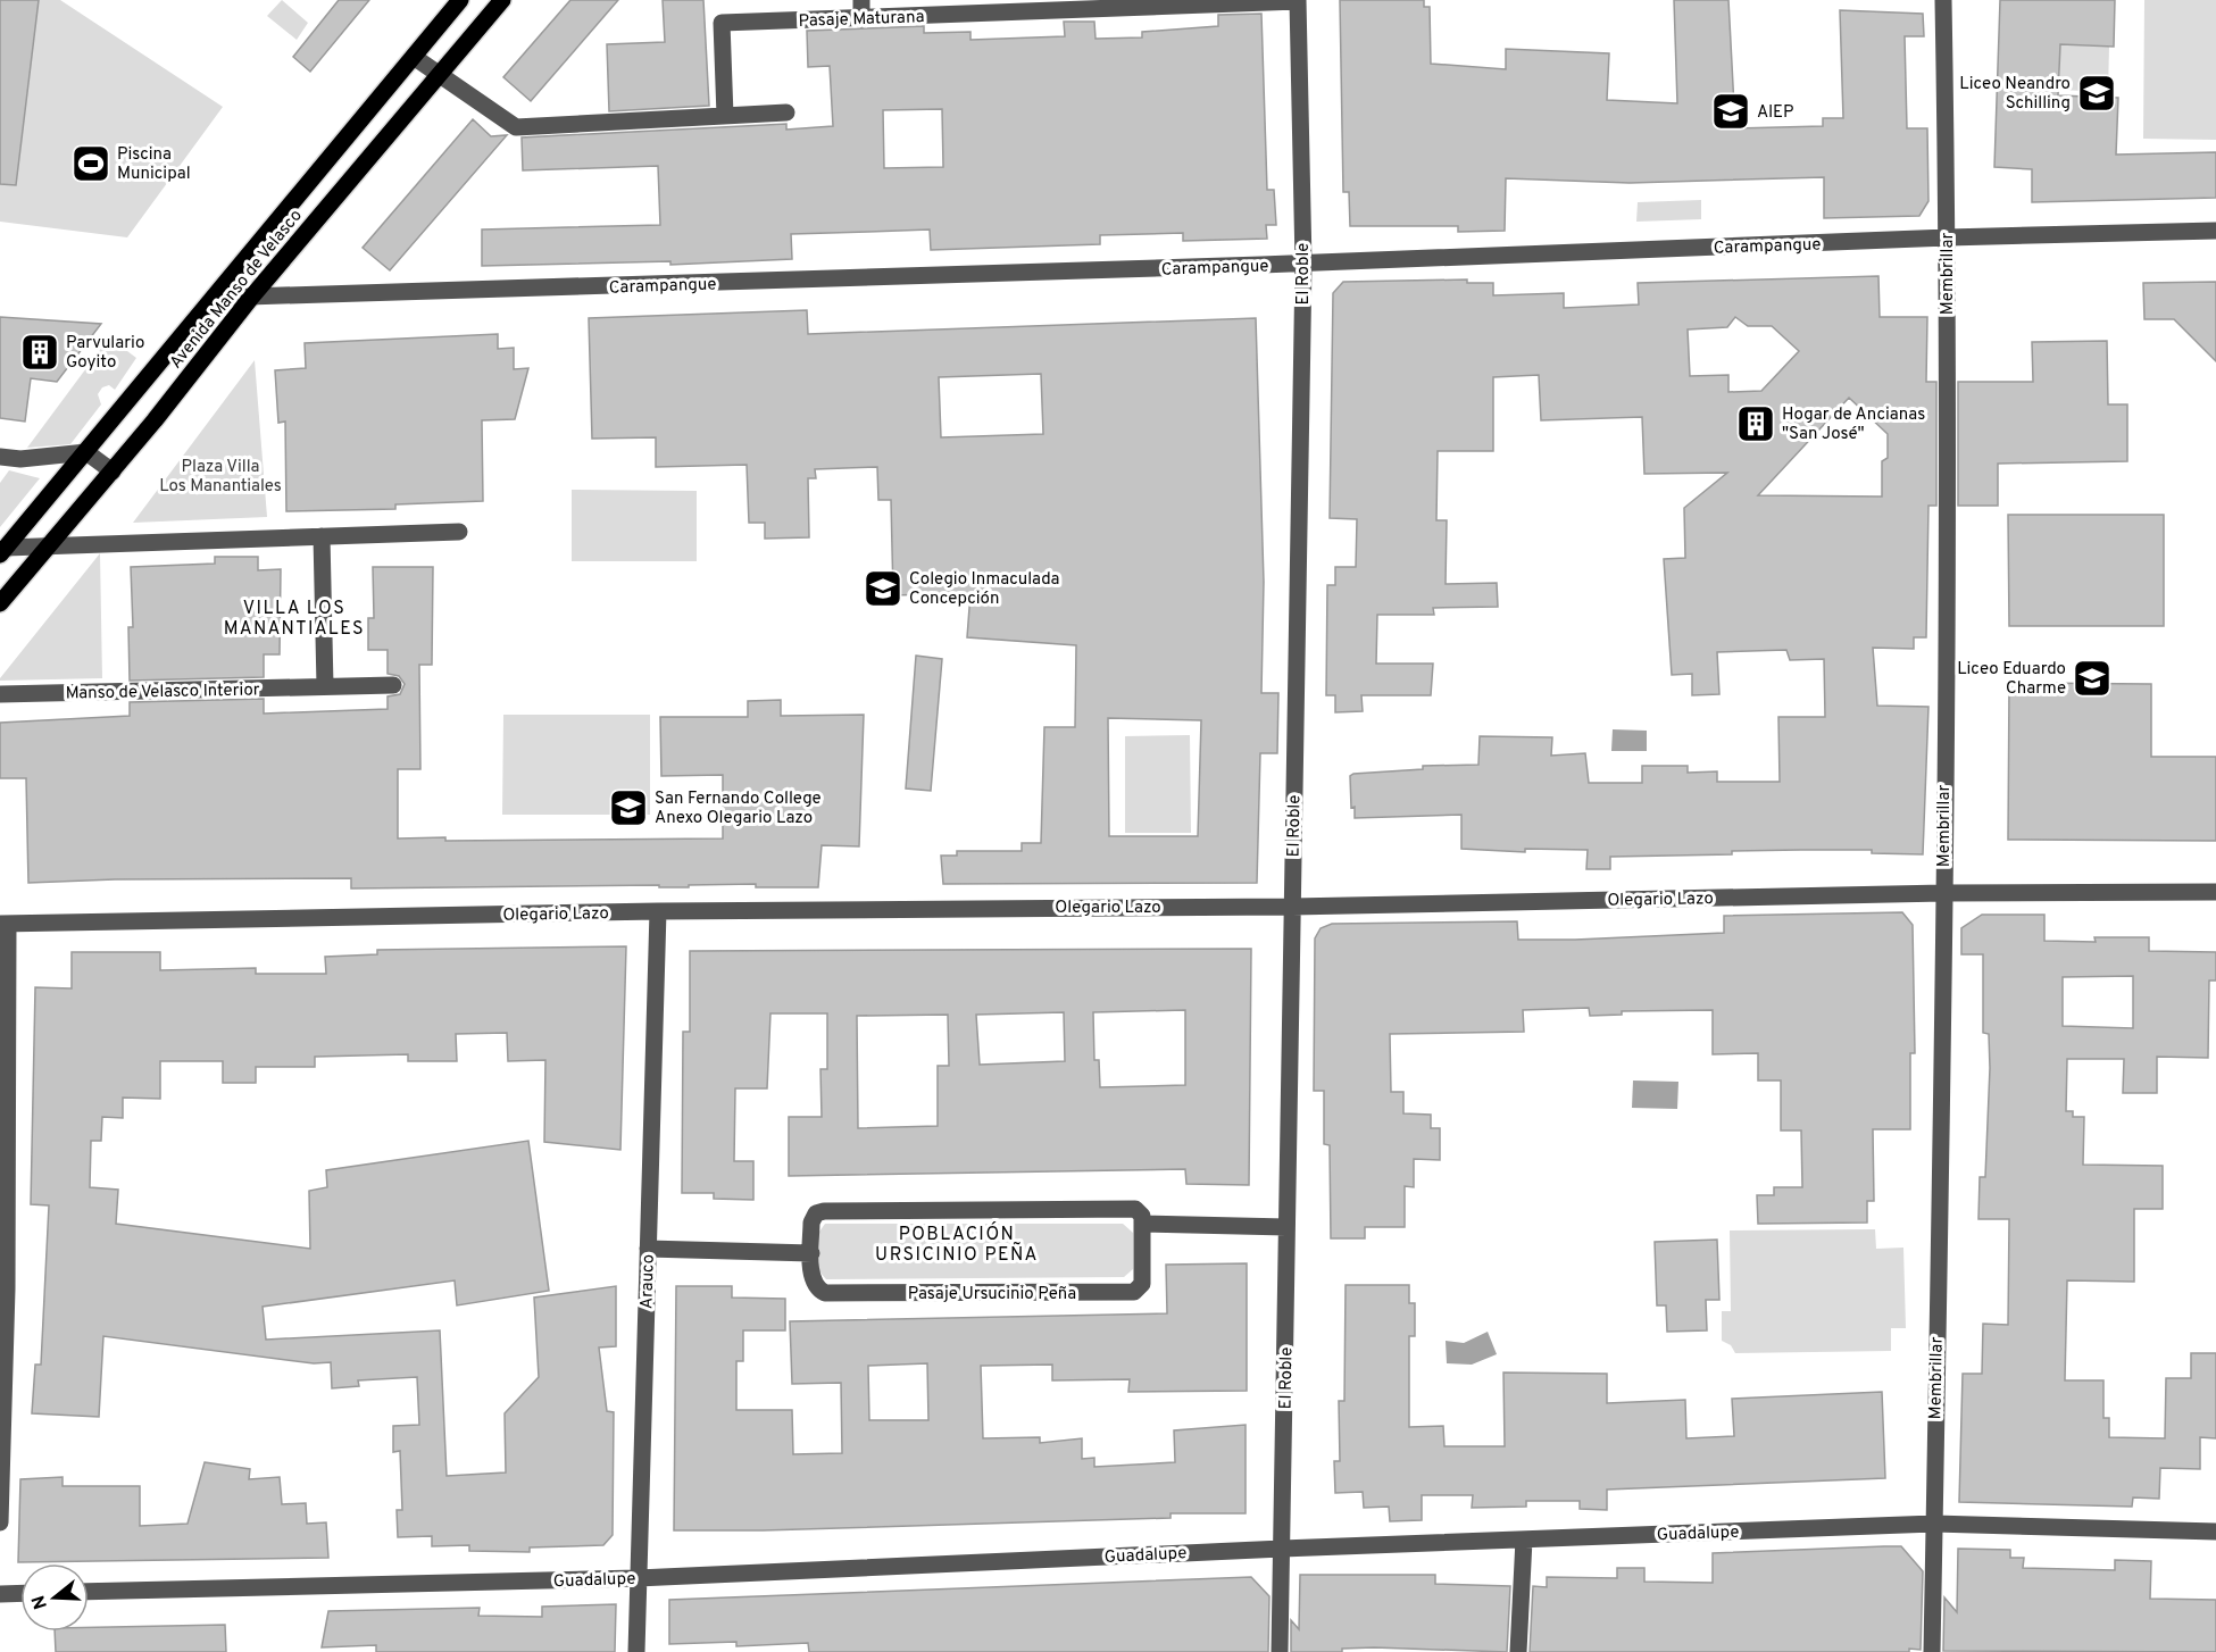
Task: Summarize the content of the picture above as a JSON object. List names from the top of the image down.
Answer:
{
  "streets": {
    "main road": ["Avenida Manso de Velasco"],
    "street": [
      "Pasaje Maturana",
      "Carampangue",
      "El Roble",
      "Membrillar",
      "Manso de Velasco Interior",
      "Olegario Lazo",
      "Arauco",
      "Pasaje Ursucinio Peña",
      "Guadalupe"
    ]
  },
  "crossings": [
    ["Pasaje Maturana", "El Roble"],
    ["Carampangue", "El Roble"],
    ["Carampangue", "Membrillar"],
    ["Carampangue", "Avenida Manso de Velasco"],
    ["El Roble", "Olegario Lazo"],
    ["El Roble", "Guadalupe"],
    ["Membrillar", "Olegario Lazo"],
    ["Membrillar", "Guadalupe"],
    ["Olegario Lazo", "Arauco"],
    ["Arauco", "Guadalupe"]
  ],
  "districts": ["VILLA LOS MANANTIALES", "POBLACIÓN URSICINIO PEÑA"],
  "parks": ["Plaza Villa Los Manantiales"],
  "places": {
    "school or university": [
      "Liceo Neandro Schilling",
      "AIEP",
      "Colegio Inmaculada Concepción",
      "Liceo Eduardo Charme",
      "San Fernando College Anexo Olegario Lazo"
    ],
    "sports": ["Piscina Municipal"],
    "building": ["Parvulario Goyito", "Hogar de Ancianas \"San José\""]
  },
  "north": "left"
}
